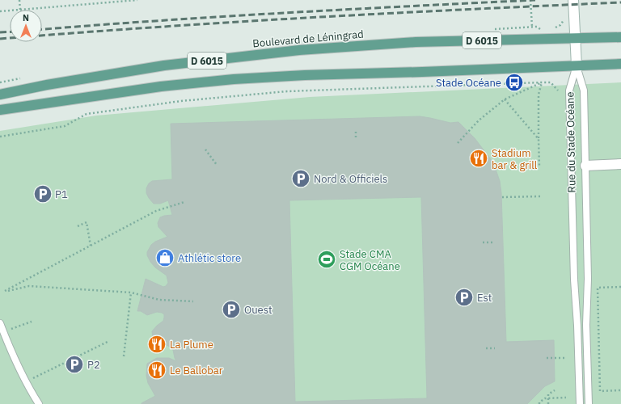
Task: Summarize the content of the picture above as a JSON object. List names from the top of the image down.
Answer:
{
  "streets": {
    "main road": ["Boulevard de Léningrad", "D 6015"],
    "lane": ["Rue du Stade Océane"]
  },
  "crossings": [
    ["D 6015", "Rue du Stade Océane"]
  ],
  "places": {
    "bus stop": ["Stade Océane"],
    "restaurant": ["Stadium bar & grill", "La Plume", "Le Ballobar"],
    "parking": [
      "Nord & Officiels",
      "P1",
      "Est",
      "Ouest",
      "P2"
    ],
    "shop": ["Athlétic store"],
    "sports": ["Stade CMA CGM Océane"]
  },
  "north": "top"
}
